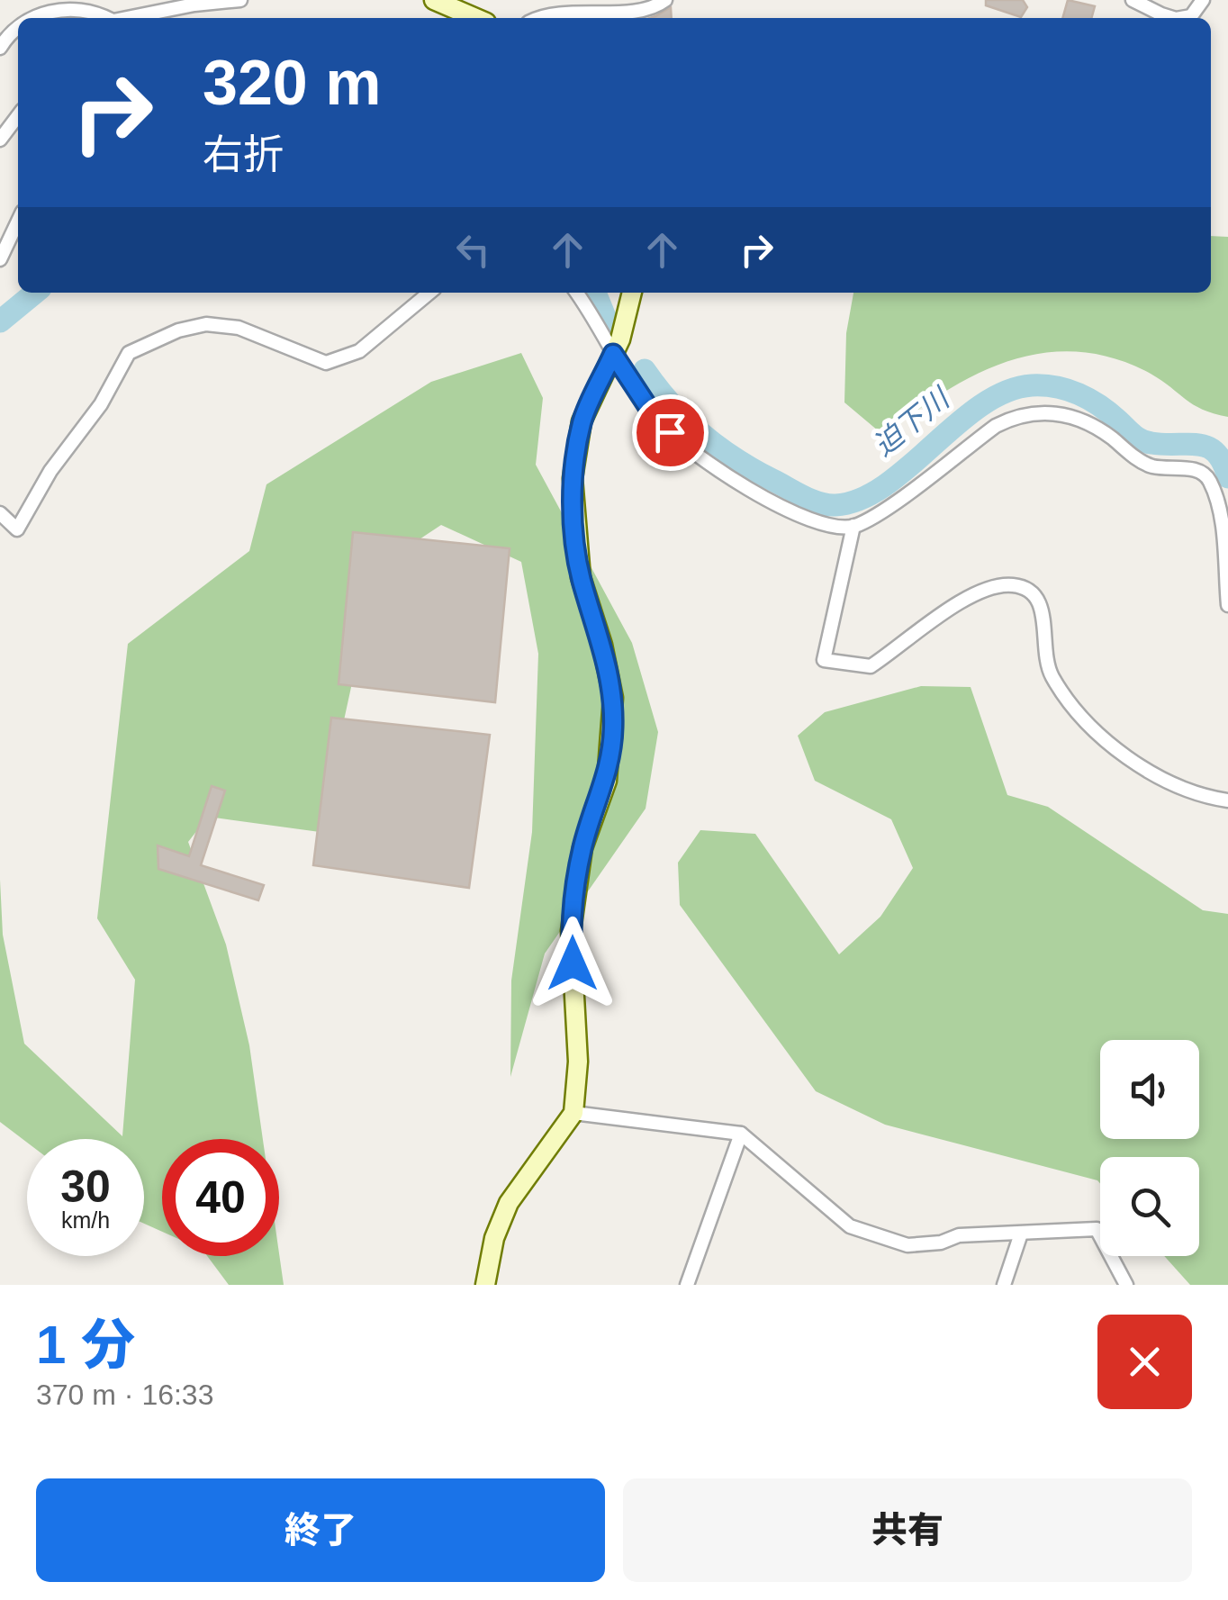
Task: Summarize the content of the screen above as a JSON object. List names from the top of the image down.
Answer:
{
  "water": ["迫下川"],
  "page": {
    "turn": ["320 m", "右折"],
    "speed": "30 km/h",
    "limit": "40",
    "heading": ["1 分", "370 m · 16:33"],
    "buttons": ["終了", "共有"]
  }
}
